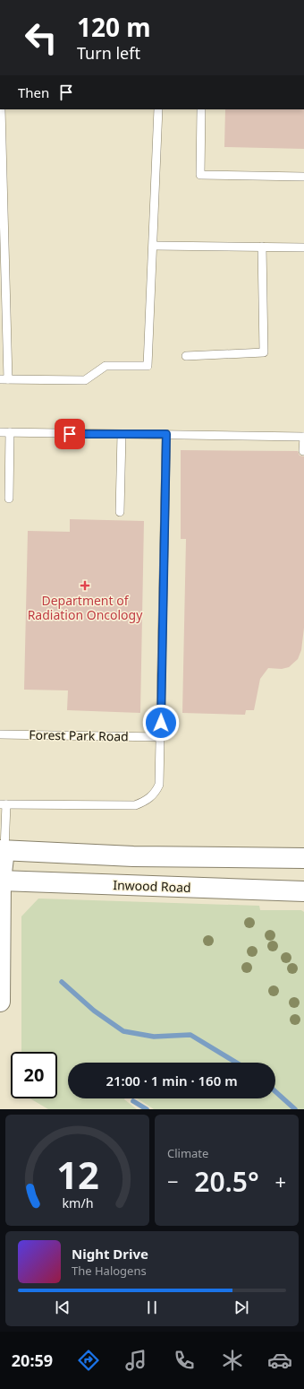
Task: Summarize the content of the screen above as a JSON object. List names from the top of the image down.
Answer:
{
  "streets": {
    "main road": ["Inwood Road"],
    "lane": ["Forest Park Road"]
  },
  "places": {
    "health": ["Department of Radiation Oncology"]
  },
  "page": {
    "turn": ["120 m", "Turn left"],
    "then": "Then",
    "limit": "20",
    "trip": "21:00 · 1 min · 160 m",
    "tile": "Climate",
    "heat": ["−", "20.5°", "+"],
    "song": ["Night Drive", "The Halogens"],
    "tabs": "20:59",
    "gauge": ["12", "km/h"]
  }
}
